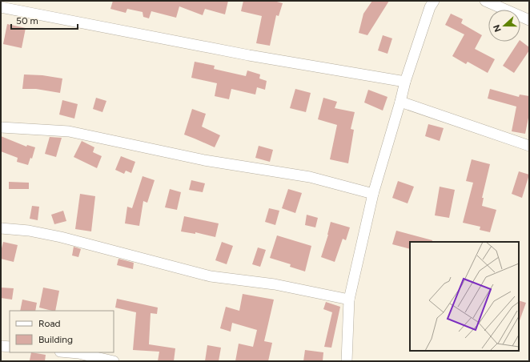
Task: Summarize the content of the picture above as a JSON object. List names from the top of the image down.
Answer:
{
  "legend": ["Road", "Building"],
  "scale_bar": "50 m",
  "north": "left"
}
